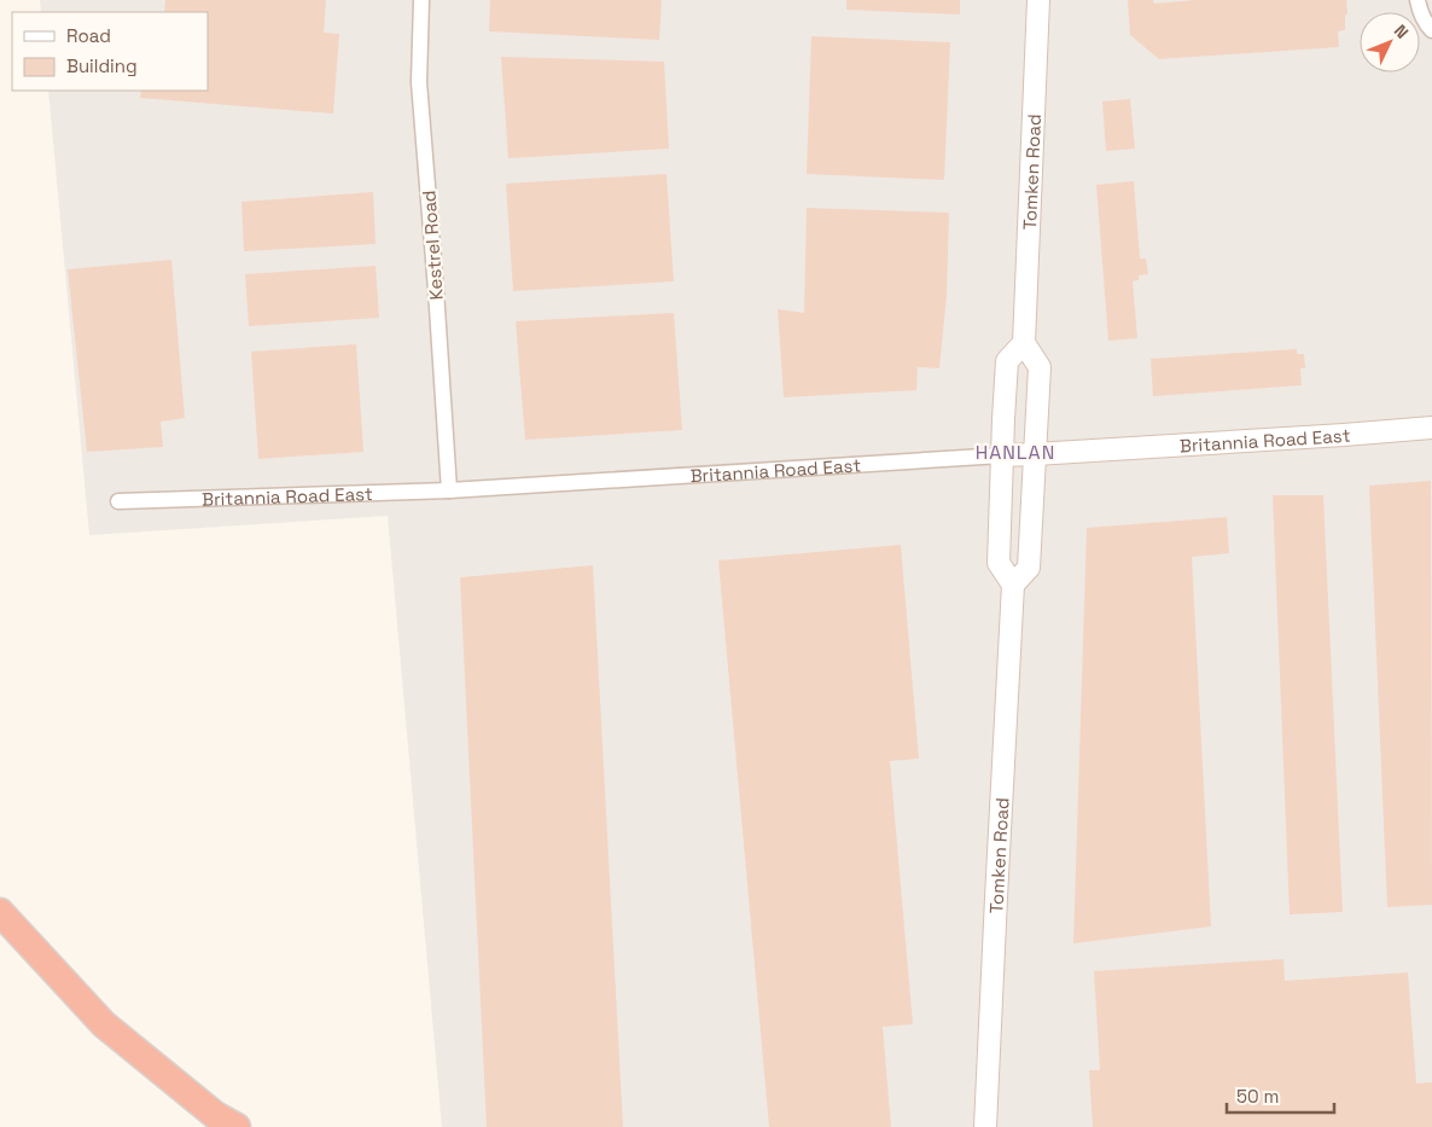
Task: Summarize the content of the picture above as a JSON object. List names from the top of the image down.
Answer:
{
  "streets": {
    "main road": ["Tomken Road", "Britannia Road East"],
    "street": ["Kestrel Road"]
  },
  "crossings": [
    ["Kestrel Road", "Britannia Road East"]
  ],
  "districts": ["HANLAN"],
  "legend": ["Road", "Building"],
  "scale_bar": "50 m",
  "north": "top right"
}
